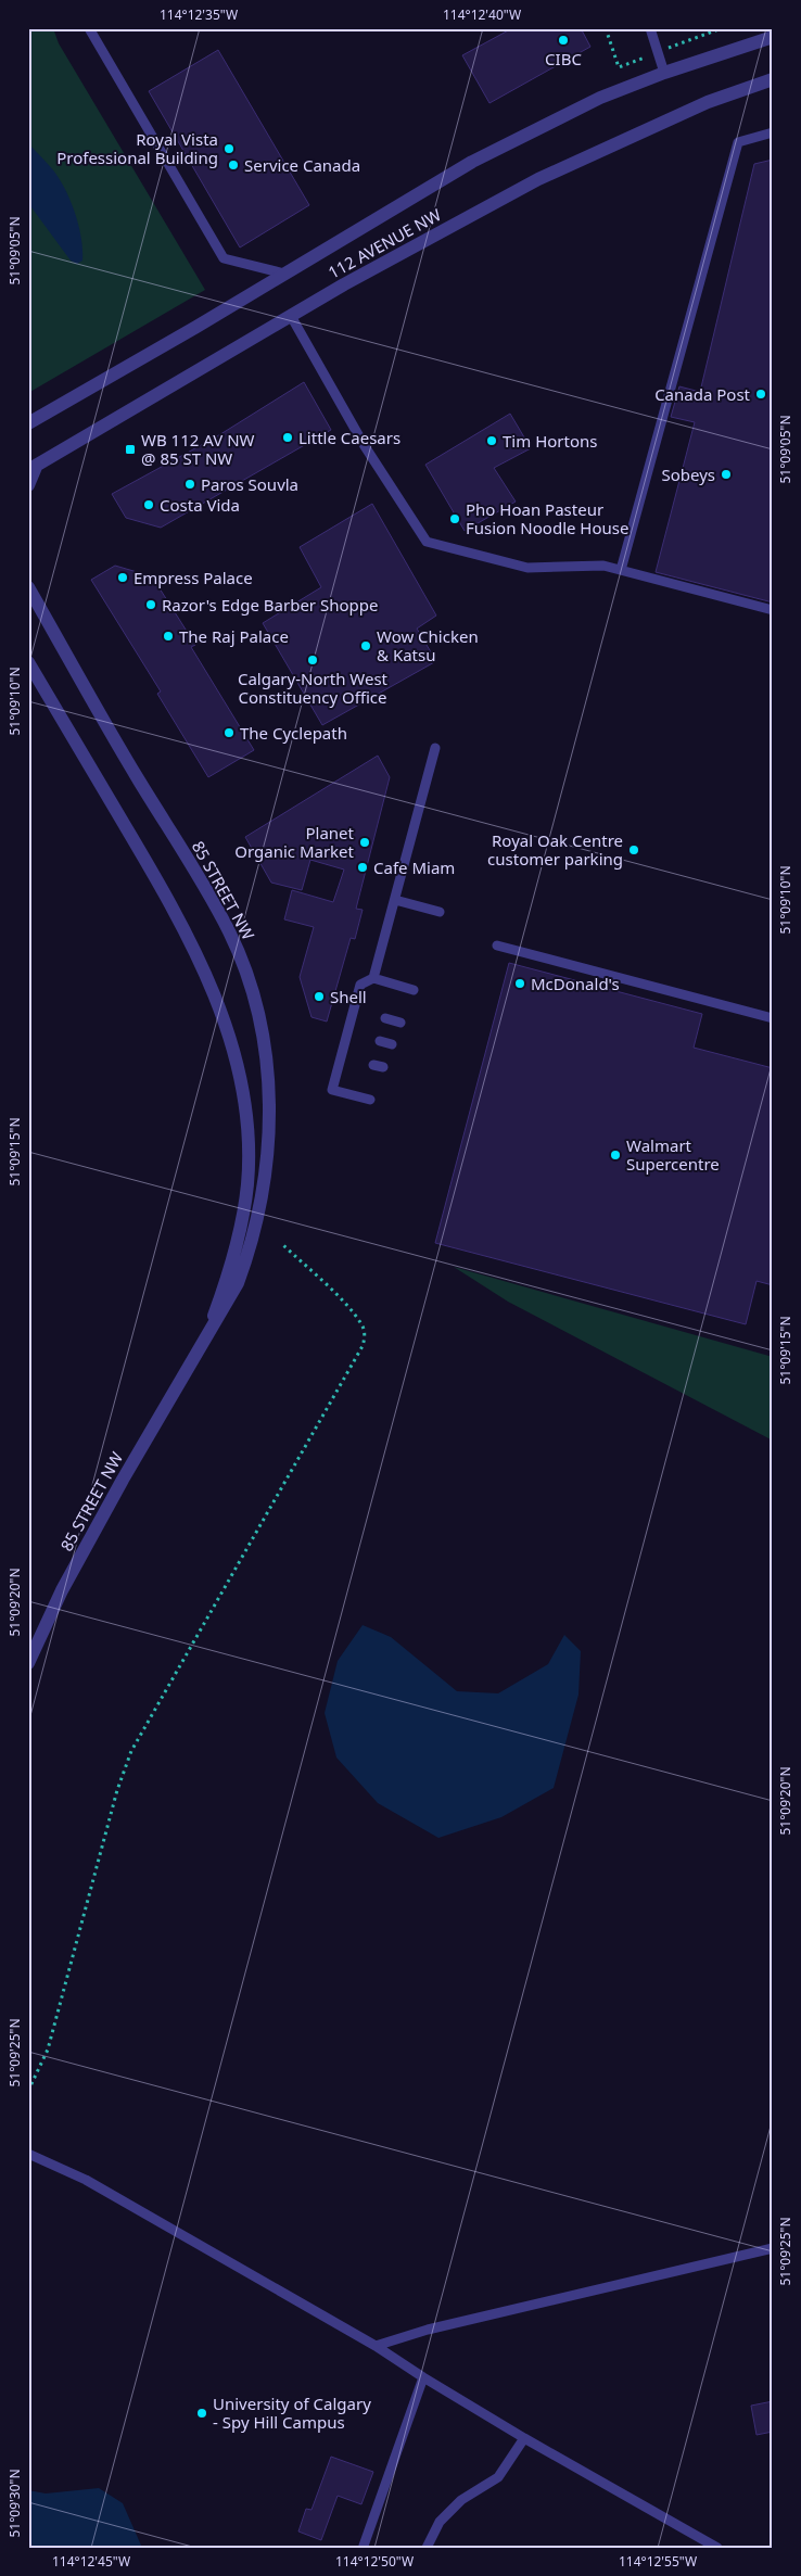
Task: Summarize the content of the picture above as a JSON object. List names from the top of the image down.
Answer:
{
  "streets": {
    "street": ["112 AVENUE NW", "85 STREET NW"]
  },
  "places": {
    "other": [
      "CIBC",
      "Royal Vista Professional Building",
      "Service Canada",
      "Canada Post",
      "Little Caesars",
      "Tim Hortons",
      "Sobeys",
      "Paros Souvla",
      "Costa Vida",
      "Pho Hoan Pasteur Fusion Noodle House",
      "Empress Palace",
      "Razor's Edge Barber Shoppe",
      "The Raj Palace",
      "Wow Chicken & Katsu",
      "Calgary-North West Constituency Office",
      "The Cyclepath",
      "Planet Organic Market",
      "Royal Oak Centre customer parking",
      "Cafe Miam",
      "McDonald's",
      "Shell",
      "Walmart Supercentre",
      "University of Calgary - Spy Hill Campus"
    ],
    "transit": ["WB 112 AV NW @ 85 ST NW"]
  },
  "coordinates": [
    "114°12'35\"W",
    "114°12'40\"W",
    "51°09'05\"N",
    "51°09'10\"N",
    "51°09'15\"N",
    "51°09'20\"N",
    "51°09'25\"N",
    "51°09'30\"N",
    "114°12'45\"W",
    "114°12'50\"W",
    "114°12'55\"W"
  ]
}
